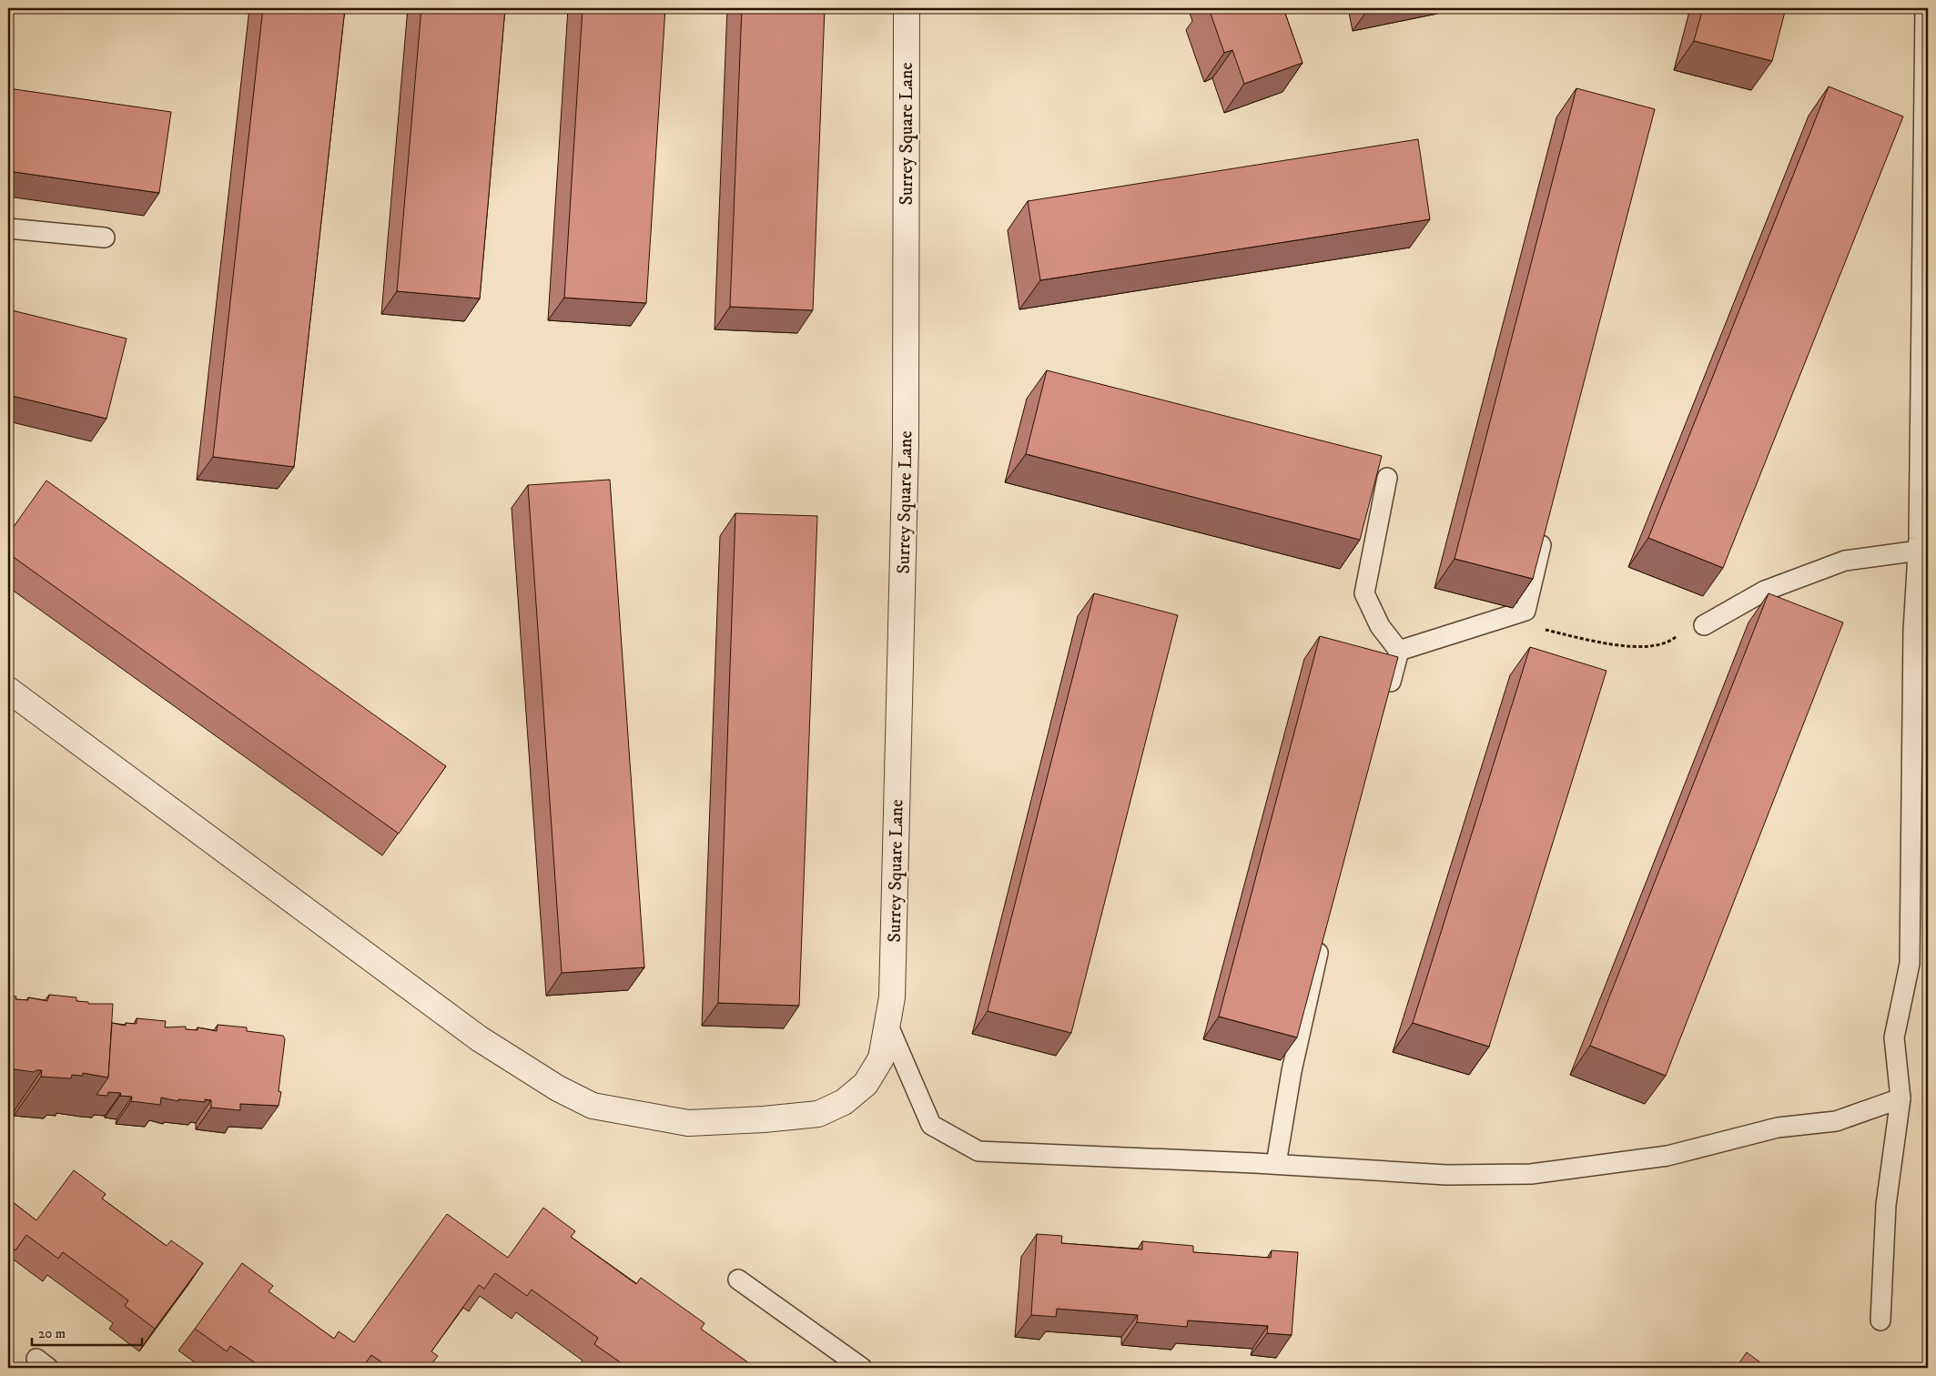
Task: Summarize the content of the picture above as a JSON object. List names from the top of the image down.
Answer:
{
  "streets": {
    "street": ["Surrey Square Lane"]
  },
  "scale_bar": "20 m"
}
